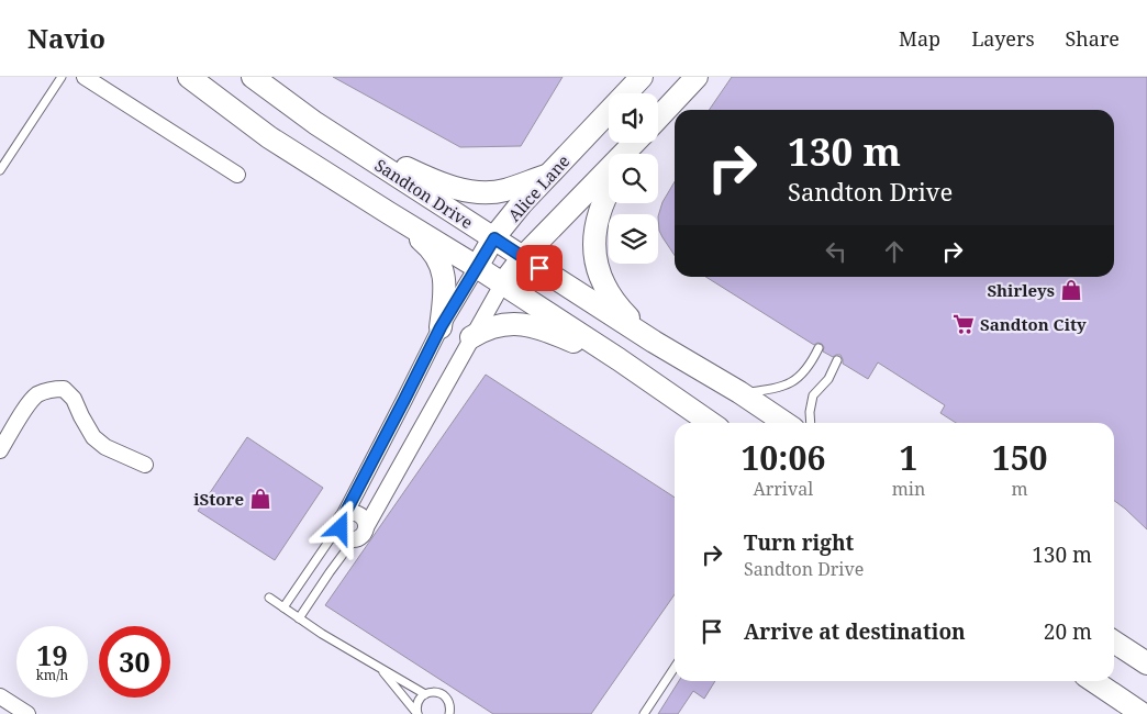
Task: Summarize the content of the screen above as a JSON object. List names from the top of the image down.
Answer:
{
  "streets": {
    "main road": ["Alice Lane", "Sandton Drive"]
  },
  "crossings": [
    ["Alice Lane", "Sandton Drive"]
  ],
  "places": {
    "shop": ["Shirleys", "iStore"],
    "supermarket": ["Sandton City"]
  },
  "page": {
    "header": "Navio",
    "nav": ["Map", "Layers", "Share"],
    "turn": ["130 m", "Sandton Drive"],
    "eta": [
      "10:06",
      "Arrival",
      "1",
      "min",
      "150",
      "m"
    ],
    "list": [
      {
        "name": "Turn right",
        "note": "Sandton Drive",
        "value": "130 m"
      },
      {
        "name": "Arrive at destination",
        "value": "20 m"
      }
    ],
    "speed": "19 km/h",
    "limit": "30"
  }
}
